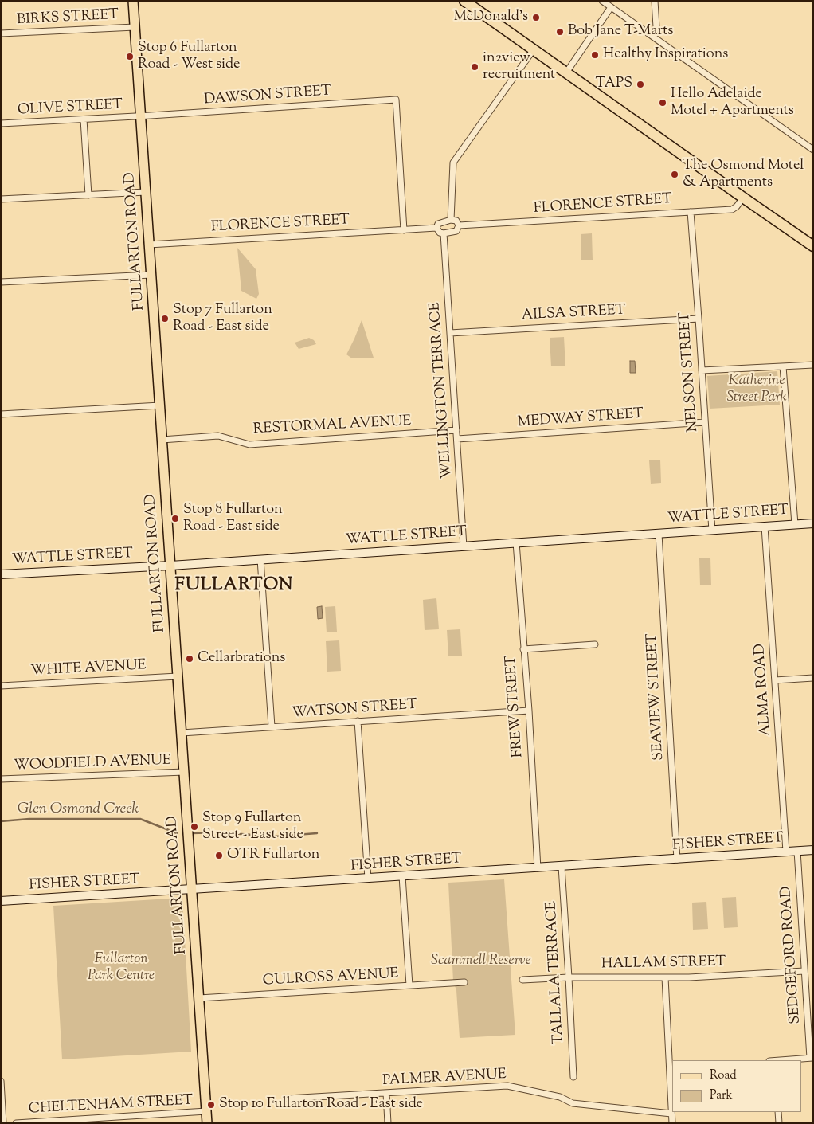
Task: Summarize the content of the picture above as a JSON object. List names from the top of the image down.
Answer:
{
  "streets": {
    "main road": ["FULLARTON ROAD"],
    "street": [
      "BIRKS STREET",
      "DAWSON STREET",
      "OLIVE STREET",
      "FLORENCE STREET",
      "AILSA STREET",
      "NELSON STREET",
      "WELLINGTON TERRACE",
      "MEDWAY STREET",
      "RESTORMAL AVENUE",
      "WATTLE STREET",
      "WHITE AVENUE",
      "ALMA ROAD",
      "SEAVIEW STREET",
      "FREW STREET",
      "WATSON STREET",
      "WOODFIELD AVENUE",
      "FISHER STREET",
      "SEDGEFORD ROAD",
      "HALLAM STREET",
      "TALLALA TERRACE",
      "CULROSS AVENUE",
      "PALMER AVENUE",
      "CHELTENHAM STREET"
    ]
  },
  "crossings": [
    ["BIRKS STREET", "FULLARTON ROAD"],
    ["DAWSON STREET", "OLIVE STREET"],
    ["DAWSON STREET", "FLORENCE STREET"],
    ["DAWSON STREET", "FULLARTON ROAD"],
    ["OLIVE STREET", "FULLARTON ROAD"],
    ["FLORENCE STREET", "FULLARTON ROAD"],
    ["FLORENCE STREET", "NELSON STREET"],
    ["FULLARTON ROAD", "RESTORMAL AVENUE"],
    ["FULLARTON ROAD", "WATTLE STREET"],
    ["FULLARTON ROAD", "WHITE AVENUE"],
    ["FULLARTON ROAD", "WATSON STREET"],
    ["FULLARTON ROAD", "WOODFIELD AVENUE"],
    ["FULLARTON ROAD", "FISHER STREET"],
    ["FULLARTON ROAD", "CULROSS AVENUE"],
    ["FULLARTON ROAD", "CHELTENHAM STREET"],
    ["AILSA STREET", "NELSON STREET"],
    ["AILSA STREET", "WELLINGTON TERRACE"],
    ["NELSON STREET", "MEDWAY STREET"],
    ["NELSON STREET", "WATTLE STREET"],
    ["WELLINGTON TERRACE", "MEDWAY STREET"],
    ["WELLINGTON TERRACE", "RESTORMAL AVENUE"],
    ["WELLINGTON TERRACE", "WATTLE STREET"],
    ["WATTLE STREET", "ALMA ROAD"],
    ["WATTLE STREET", "SEAVIEW STREET"],
    ["WATTLE STREET", "FREW STREET"],
    ["ALMA ROAD", "FISHER STREET"],
    ["SEAVIEW STREET", "FISHER STREET"],
    ["FREW STREET", "WATSON STREET"],
    ["FREW STREET", "FISHER STREET"],
    ["FISHER STREET", "SEDGEFORD ROAD"],
    ["FISHER STREET", "TALLALA TERRACE"],
    ["SEDGEFORD ROAD", "HALLAM STREET"],
    ["HALLAM STREET", "TALLALA TERRACE"]
  ],
  "districts": ["FULLARTON"],
  "water": ["Glen Osmond Creek"],
  "parks": ["Katherine Street Park", "Fullarton Park Centre", "Scammell Reserve"],
  "places": [
    "McDonald's",
    "Bob Jane T-Marts",
    "Healthy Inspirations",
    "Stop 6 Fullarton Road - West side",
    "in2view recruitment",
    "TAPS",
    "Hello Adelaide Motel + Apartments",
    "The Osmond Motel & Apartments",
    "Stop 7 Fullarton Road - East side",
    "Stop 8 Fullarton Road - East side",
    "Cellarbrations",
    "Stop 9 Fullarton Street - East side",
    "OTR Fullarton",
    "Stop 10 Fullarton Road - East side"
  ],
  "legend": ["Road", "Park"]
}
